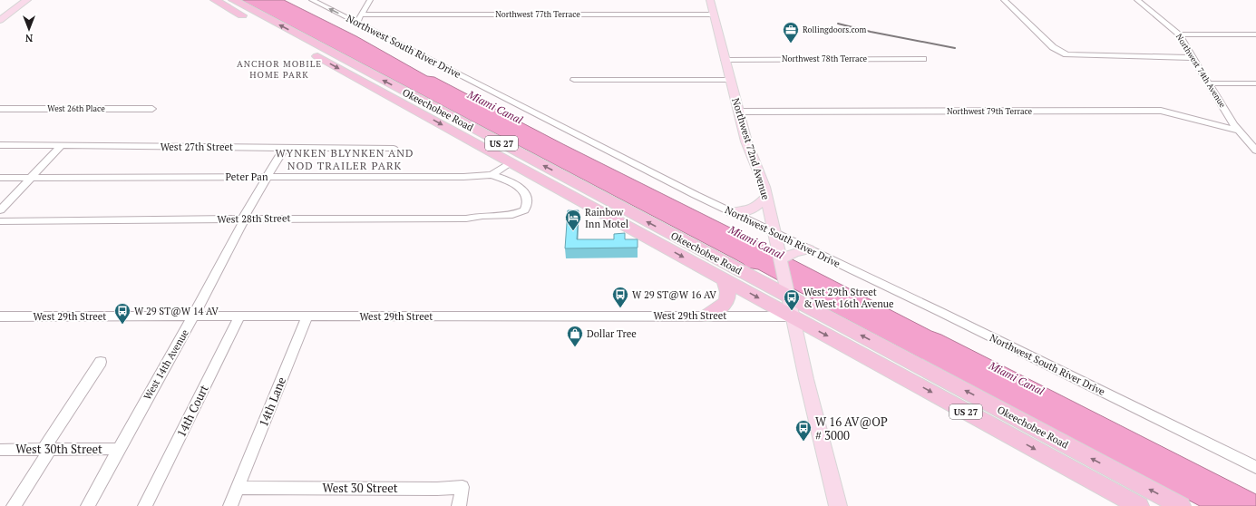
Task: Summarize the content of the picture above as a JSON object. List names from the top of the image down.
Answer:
{
  "streets": {
    "highway": ["Okeechobee Road", "US 27"],
    "main road": ["Northwest 72nd Avenue"],
    "street": [
      "Northwest 77th Terrace",
      "Northwest South River Drive",
      "Northwest 78th Terrace",
      "Northwest 74th Avenue",
      "West 26th Place",
      "Northwest 79th Terrace",
      "West 27th Street",
      "Peter Pan",
      "West 28th Street",
      "West 29th Street",
      "West 14th Avenue",
      "14th Lane",
      "14th Court",
      "West 30th Street",
      "West 30 Street"
    ]
  },
  "crossings": [
    ["Northwest 77th Terrace", "Northwest 72nd Avenue"],
    ["Northwest South River Drive", "Northwest 72nd Avenue"],
    ["Northwest 78th Terrace", "Northwest 72nd Avenue"],
    ["Northwest 74th Avenue", "Northwest 79th Terrace"],
    ["Okeechobee Road", "Northwest 72nd Avenue"],
    ["Okeechobee Road", "West 29th Street"],
    ["Northwest 79th Terrace", "Northwest 72nd Avenue"],
    ["West 27th Street", "West 14th Avenue"],
    ["Northwest 72nd Avenue", "West 29th Street"],
    ["Peter Pan", "West 28th Street"],
    ["Peter Pan", "West 14th Avenue"],
    ["West 28th Street", "West 14th Avenue"],
    ["West 29th Street", "West 14th Avenue"],
    ["West 29th Street", "14th Lane"],
    ["West 29th Street", "14th Court"],
    ["West 14th Avenue", "West 30th Street"],
    ["14th Lane", "West 30 Street"]
  ],
  "districts": ["ANCHOR MOBILE HOME PARK", "WYNKEN BLYNKEN AND NOD TRAILER PARK"],
  "water": ["Miami Canal"],
  "places": {
    "office": ["Rollingdoors.com"],
    "hotel": ["Rainbow Inn Motel"],
    "bus stop": [
      "W 29 ST@W 16 AV",
      "West 29th Street & West 16th Avenue",
      "W 29 ST@W 14 AV",
      "W 16 AV@OP # 3000"
    ],
    "shop": ["Dollar Tree"]
  },
  "north": "bottom"
}
